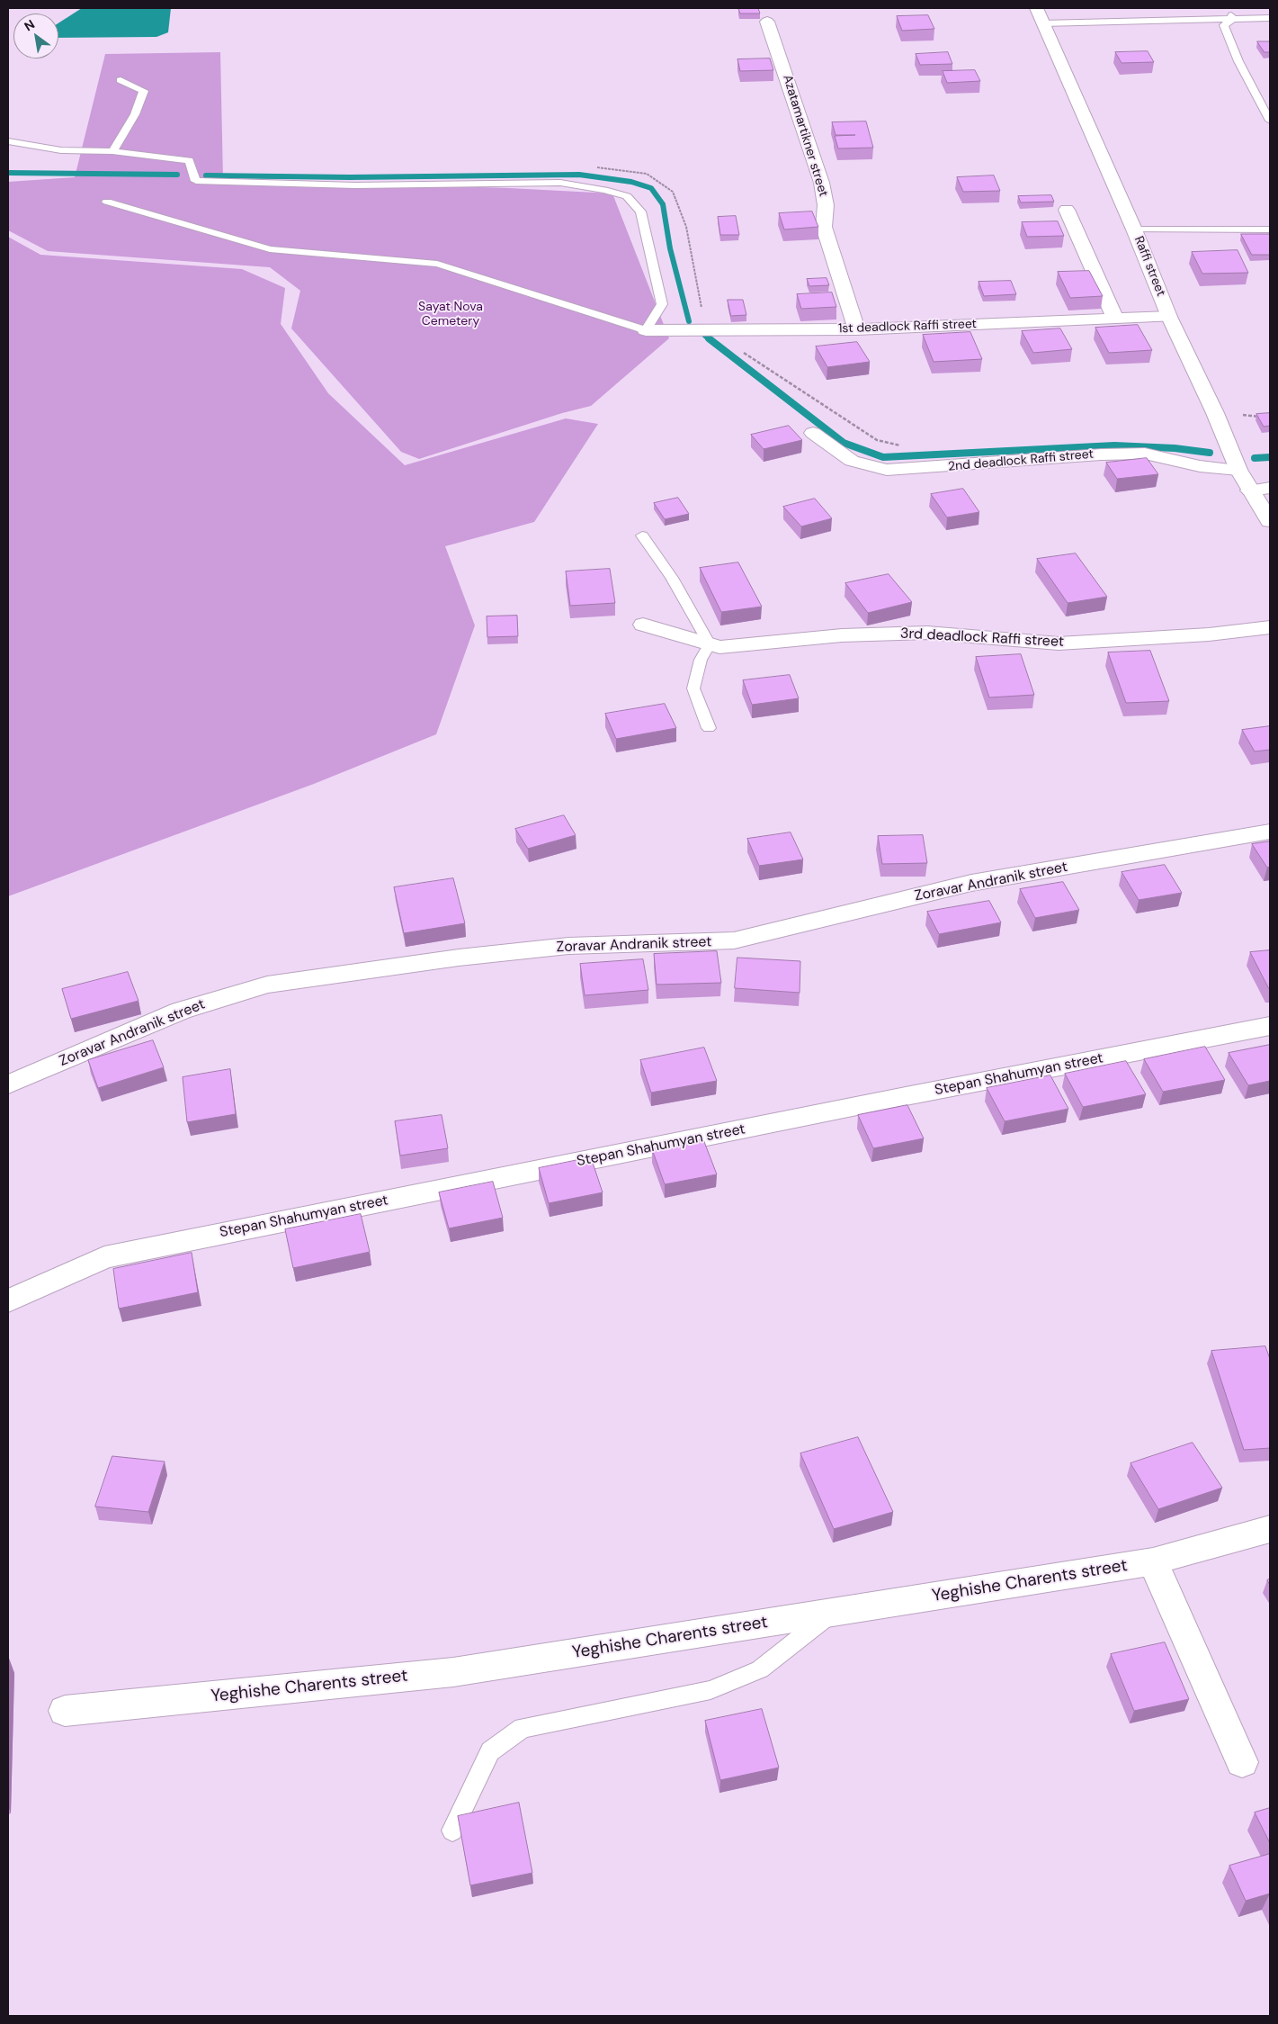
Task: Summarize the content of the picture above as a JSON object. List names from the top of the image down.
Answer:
{
  "streets": {
    "street": [
      "Azatamartikner street",
      "Raffi street",
      "1st deadlock Raffi street",
      "2nd deadlock Raffi street",
      "3rd deadlock Raffi street",
      "Zoravar Andranik street",
      "Stepan Shahumyan street",
      "Yeghishe Charents street"
    ]
  },
  "crossings": [
    ["Azatamartikner street", "1st deadlock Raffi street"],
    ["Raffi street", "1st deadlock Raffi street"],
    ["Raffi street", "2nd deadlock Raffi street"]
  ],
  "parks": ["Sayat Nova Cemetery"],
  "north": "top left"
}
